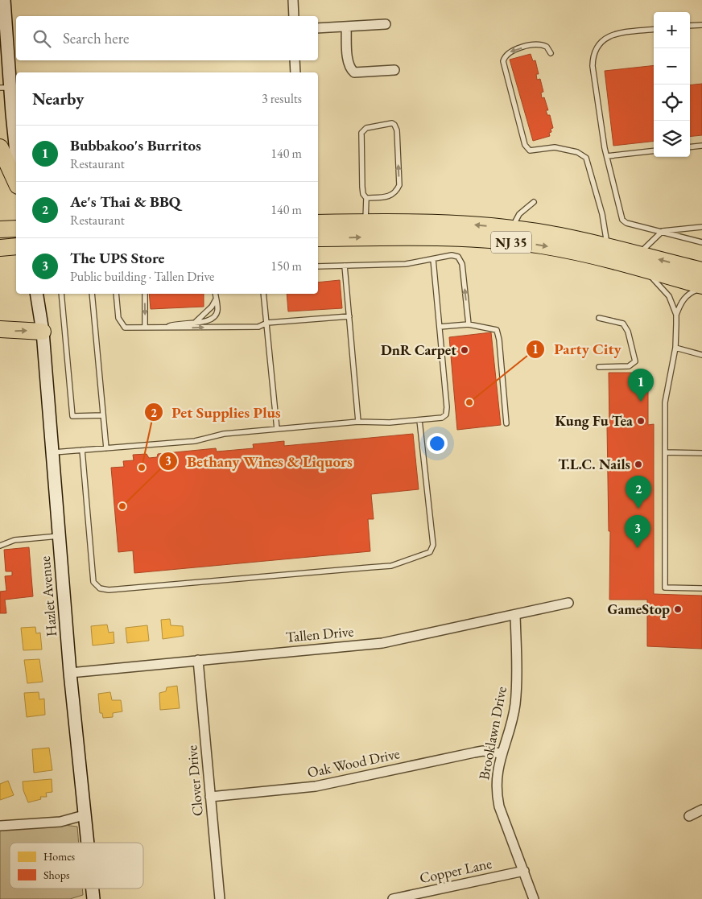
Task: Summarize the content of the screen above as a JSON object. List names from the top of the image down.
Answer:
{
  "streets": {
    "highway": ["NJ 35"],
    "street": [
      "Hazlet Avenue",
      "Tallen Drive",
      "Brooklawn Drive",
      "Oak Wood Drive",
      "Clover Drive",
      "Copper Lane"
    ]
  },
  "crossings": [
    ["Hazlet Avenue", "Tallen Drive"],
    ["Tallen Drive", "Brooklawn Drive"],
    ["Tallen Drive", "Clover Drive"],
    ["Brooklawn Drive", "Oak Wood Drive"],
    ["Brooklawn Drive", "Copper Lane"],
    ["Oak Wood Drive", "Clover Drive"]
  ],
  "places": [
    "DnR Carpet",
    "Party City",
    "Kung Fu Tea",
    "T.L.C. Nails",
    "Pet Supplies Plus",
    "Bethany Wines & Liquors",
    "GameStop"
  ],
  "legend": ["Homes", "Shops"],
  "page": {
    "map_buttons": ["+", "−"],
    "search": "Search here",
    "heading": ["Nearby", "3 results"],
    "list": [
      {
        "mark": "1",
        "name": "Bubbakoo's Burritos",
        "note": "Restaurant",
        "value": "140 m"
      },
      {
        "mark": "2",
        "name": "Ae's Thai & BBQ",
        "note": "Restaurant",
        "value": "140 m"
      },
      {
        "mark": "3",
        "name": "The UPS Store",
        "note": "Public building · Tallen Drive",
        "value": "150 m"
      }
    ],
    "pins": ["1", "2", "3"]
  }
}
